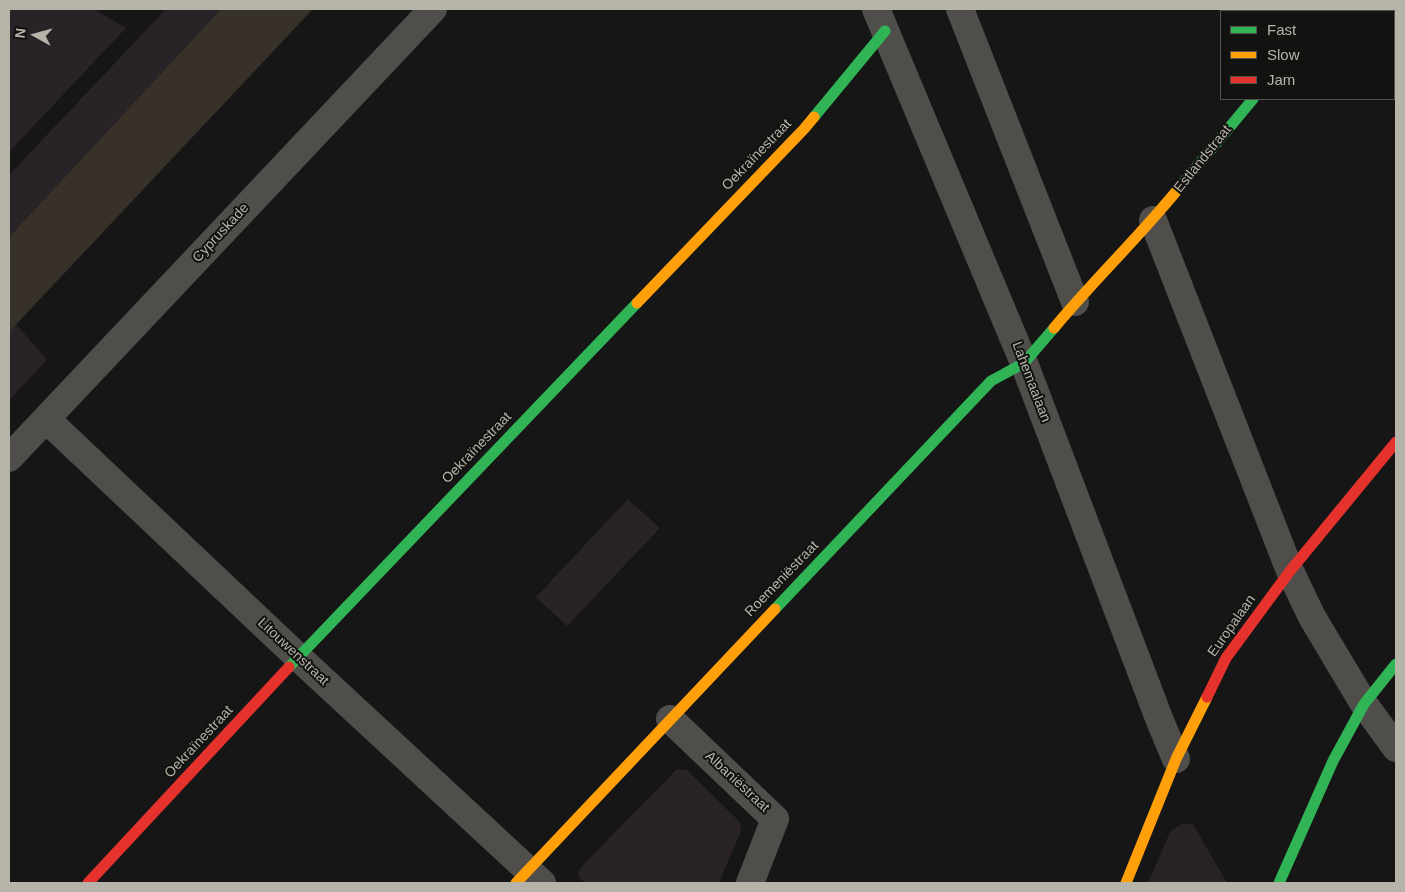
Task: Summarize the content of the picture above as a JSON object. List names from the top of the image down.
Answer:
{
  "streets": {
    "street": [
      "Oekraïnestraat",
      "Estlandstraat",
      "Cypruskade",
      "Lahemaalaan",
      "Roemeniëstraat",
      "Europalaan",
      "Litouwenstraat",
      "Albaniëstraat"
    ]
  },
  "crossings": [
    ["Oekraïnestraat", "Lahemaalaan"],
    ["Oekraïnestraat", "Litouwenstraat"],
    ["Cypruskade", "Litouwenstraat"],
    ["Lahemaalaan", "Roemeniëstraat"],
    ["Lahemaalaan", "Europalaan"],
    ["Roemeniëstraat", "Litouwenstraat"],
    ["Roemeniëstraat", "Albaniëstraat"]
  ],
  "legend": ["Fast", "Slow", "Jam"],
  "north": "left"
}
